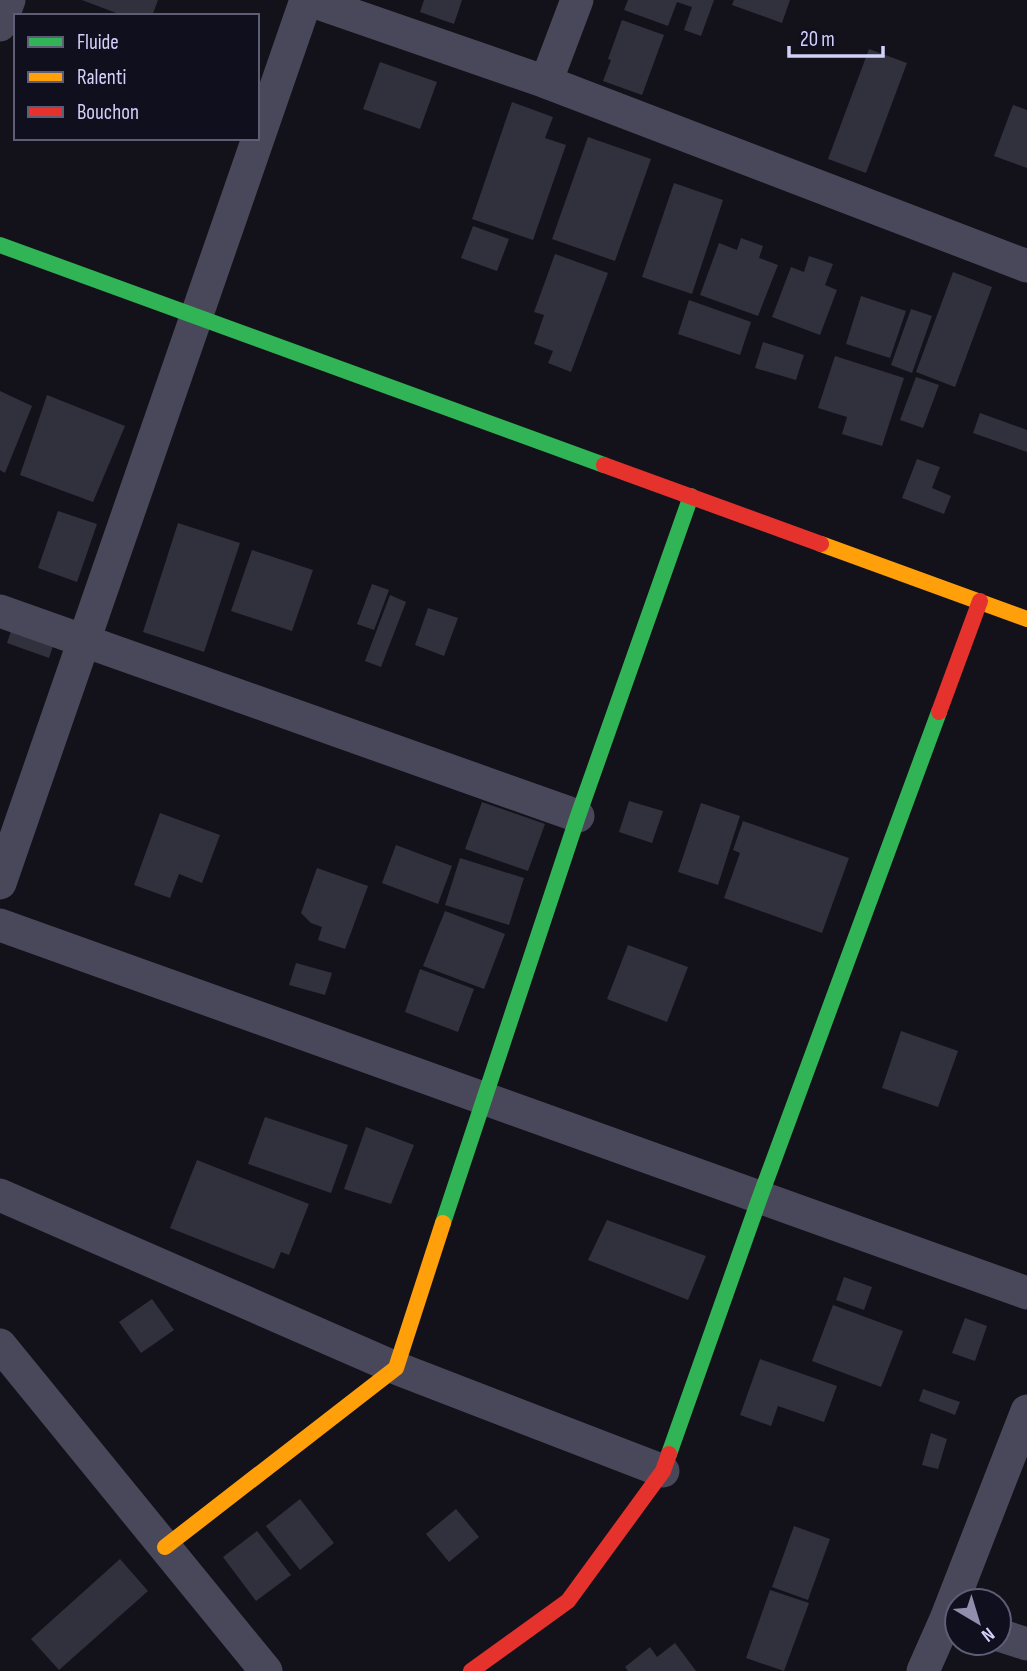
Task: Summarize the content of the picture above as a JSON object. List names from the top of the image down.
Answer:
{
  "legend": ["Fluide", "Ralenti", "Bouchon"],
  "scale_bar": "20 m",
  "north": "bottom right"
}
